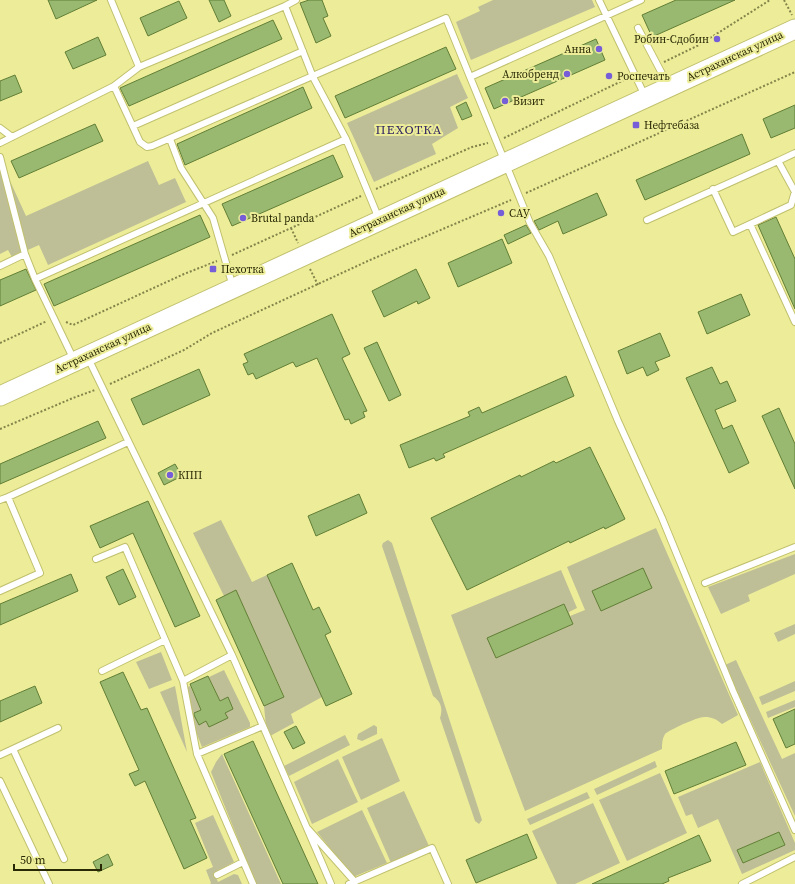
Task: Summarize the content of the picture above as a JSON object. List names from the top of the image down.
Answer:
{
  "streets": {
    "main road": ["Астраханская улица"]
  },
  "districts": ["ПЕХОТКА"],
  "places": {
    "other": [
      "Робин-Сдобин",
      "Анна",
      "Алкобренд",
      "Роспечать",
      "Визит",
      "САУ",
      "Brutal panda",
      "КПП"
    ],
    "transit": ["Нефтебаза", "Пехотка"]
  },
  "scale_bar": "50 m"
}
